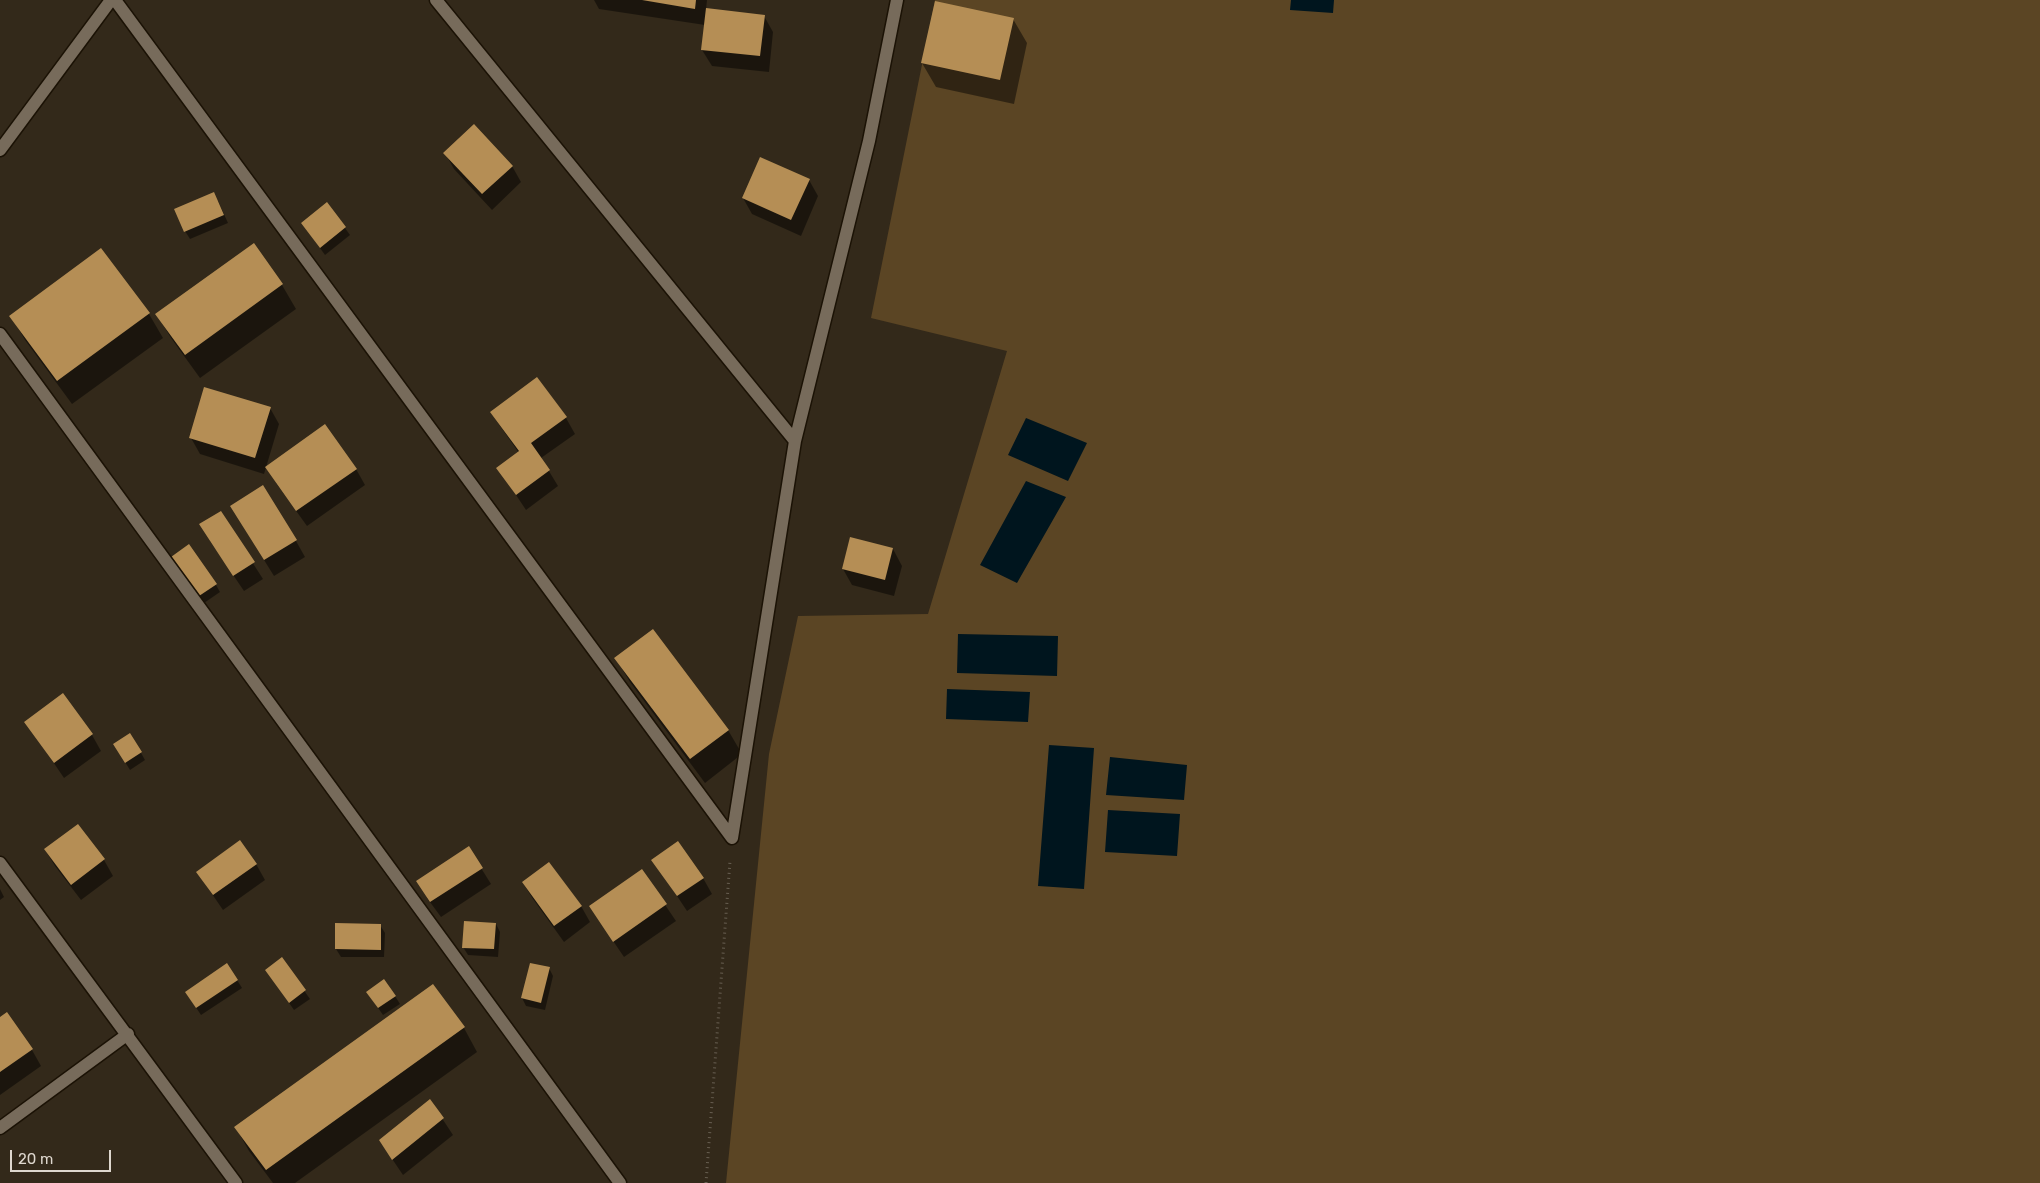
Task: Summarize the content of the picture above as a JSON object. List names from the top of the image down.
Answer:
{
  "scale_bar": "20 m"
}
